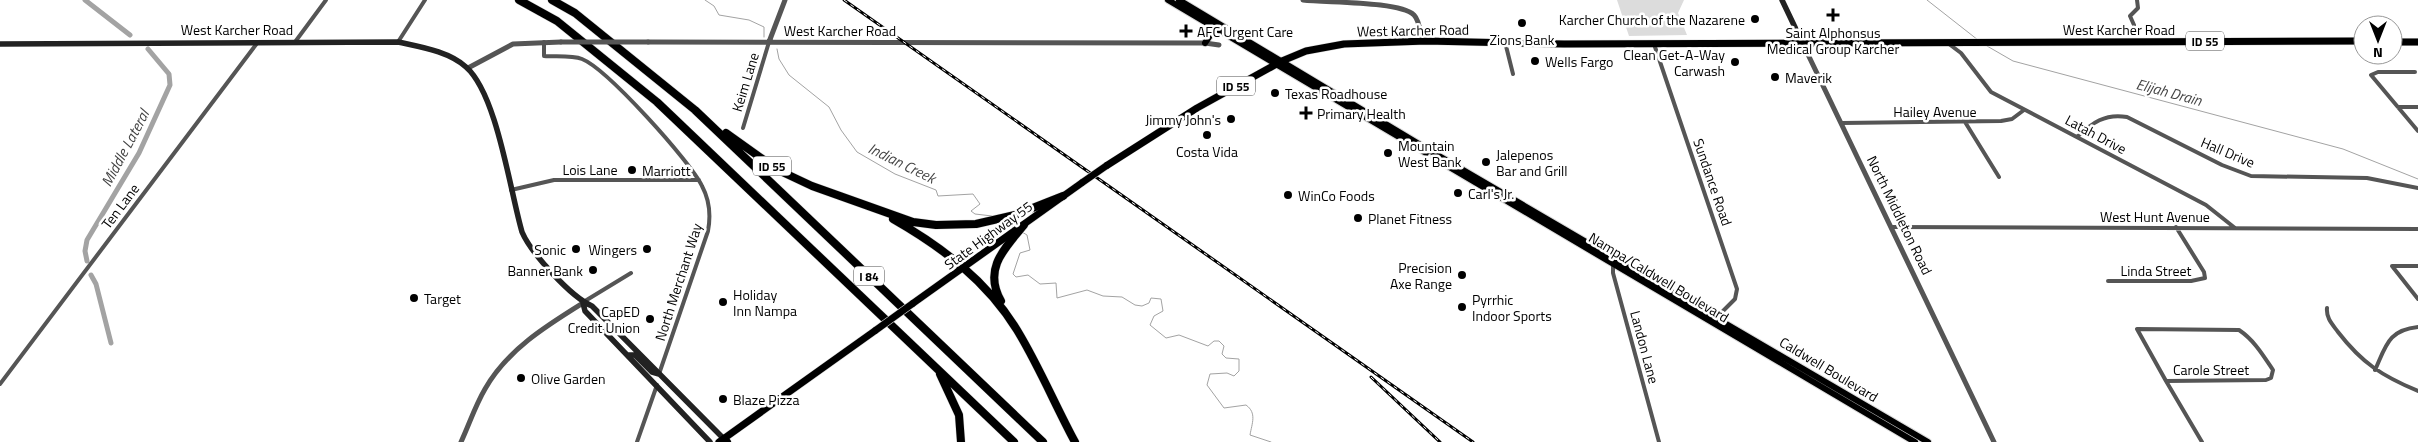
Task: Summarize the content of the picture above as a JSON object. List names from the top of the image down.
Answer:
{
  "streets": {
    "highway": [
      "West Karcher Road",
      "ID 55",
      "State Highway 55",
      "I 84"
    ],
    "main road": ["North Middleton Road", "Nampa/Caldwell Boulevard", "Caldwell Boulevard"],
    "street": [
      "Keim Lane",
      "Hailey Avenue",
      "Latah Drive",
      "Hall Drive",
      "Lois Lane",
      "Sundance Road",
      "Ten Lane",
      "West Hunt Avenue",
      "Linda Street",
      "North Merchant Way",
      "Landon Lane",
      "Carole Street"
    ]
  },
  "crossings": [
    ["West Karcher Road", "Keim Lane"],
    ["West Karcher Road", "Latah Drive"],
    ["West Karcher Road", "Sundance Road"],
    ["West Karcher Road", "Ten Lane"],
    ["West Karcher Road", "North Middleton Road"],
    ["West Karcher Road", "State Highway 55"],
    ["West Karcher Road", "Nampa/Caldwell Boulevard"],
    ["West Karcher Road", "North Merchant Way"],
    ["ID 55", "State Highway 55"],
    ["ID 55", "I 84"],
    ["Hailey Avenue", "Latah Drive"],
    ["Hailey Avenue", "North Middleton Road"],
    ["Latah Drive", "Hall Drive"],
    ["Latah Drive", "West Hunt Avenue"],
    ["Lois Lane", "North Merchant Way"],
    ["Sundance Road", "Nampa/Caldwell Boulevard"],
    ["Sundance Road", "Caldwell Boulevard"],
    ["North Middleton Road", "West Hunt Avenue"],
    ["West Hunt Avenue", "Linda Street"],
    ["State Highway 55", "Nampa/Caldwell Boulevard"],
    ["Nampa/Caldwell Boulevard", "Landon Lane"],
    ["Nampa/Caldwell Boulevard", "Caldwell Boulevard"]
  ],
  "water": ["Elijah Drain", "Middle Lateral", "Indian Creek"],
  "places": {
    "health": ["Saint Alphonsus Medical Group Karcher", "AFC Urgent Care", "Primary Health"],
    "other": [
      "Karcher Church of the Nazarene",
      "Zions Bank",
      "Wells Fargo",
      "Clean Get-A-Way Carwash",
      "Maverik",
      "Texas Roadhouse",
      "Jimmy John's",
      "Costa Vida",
      "Mountain West Bank",
      "Jalepenos Bar and Grill",
      "Marriott",
      "Carl's Jr.",
      "WinCo Foods",
      "Planet Fitness",
      "Sonic",
      "Wingers",
      "Banner Bank",
      "Precision Axe Range",
      "Target",
      "Holiday Inn Nampa",
      "Pyrrhic Indoor Sports",
      "CapED Credit Union",
      "Olive Garden",
      "Blaze Pizza"
    ]
  },
  "north": "bottom"
}
